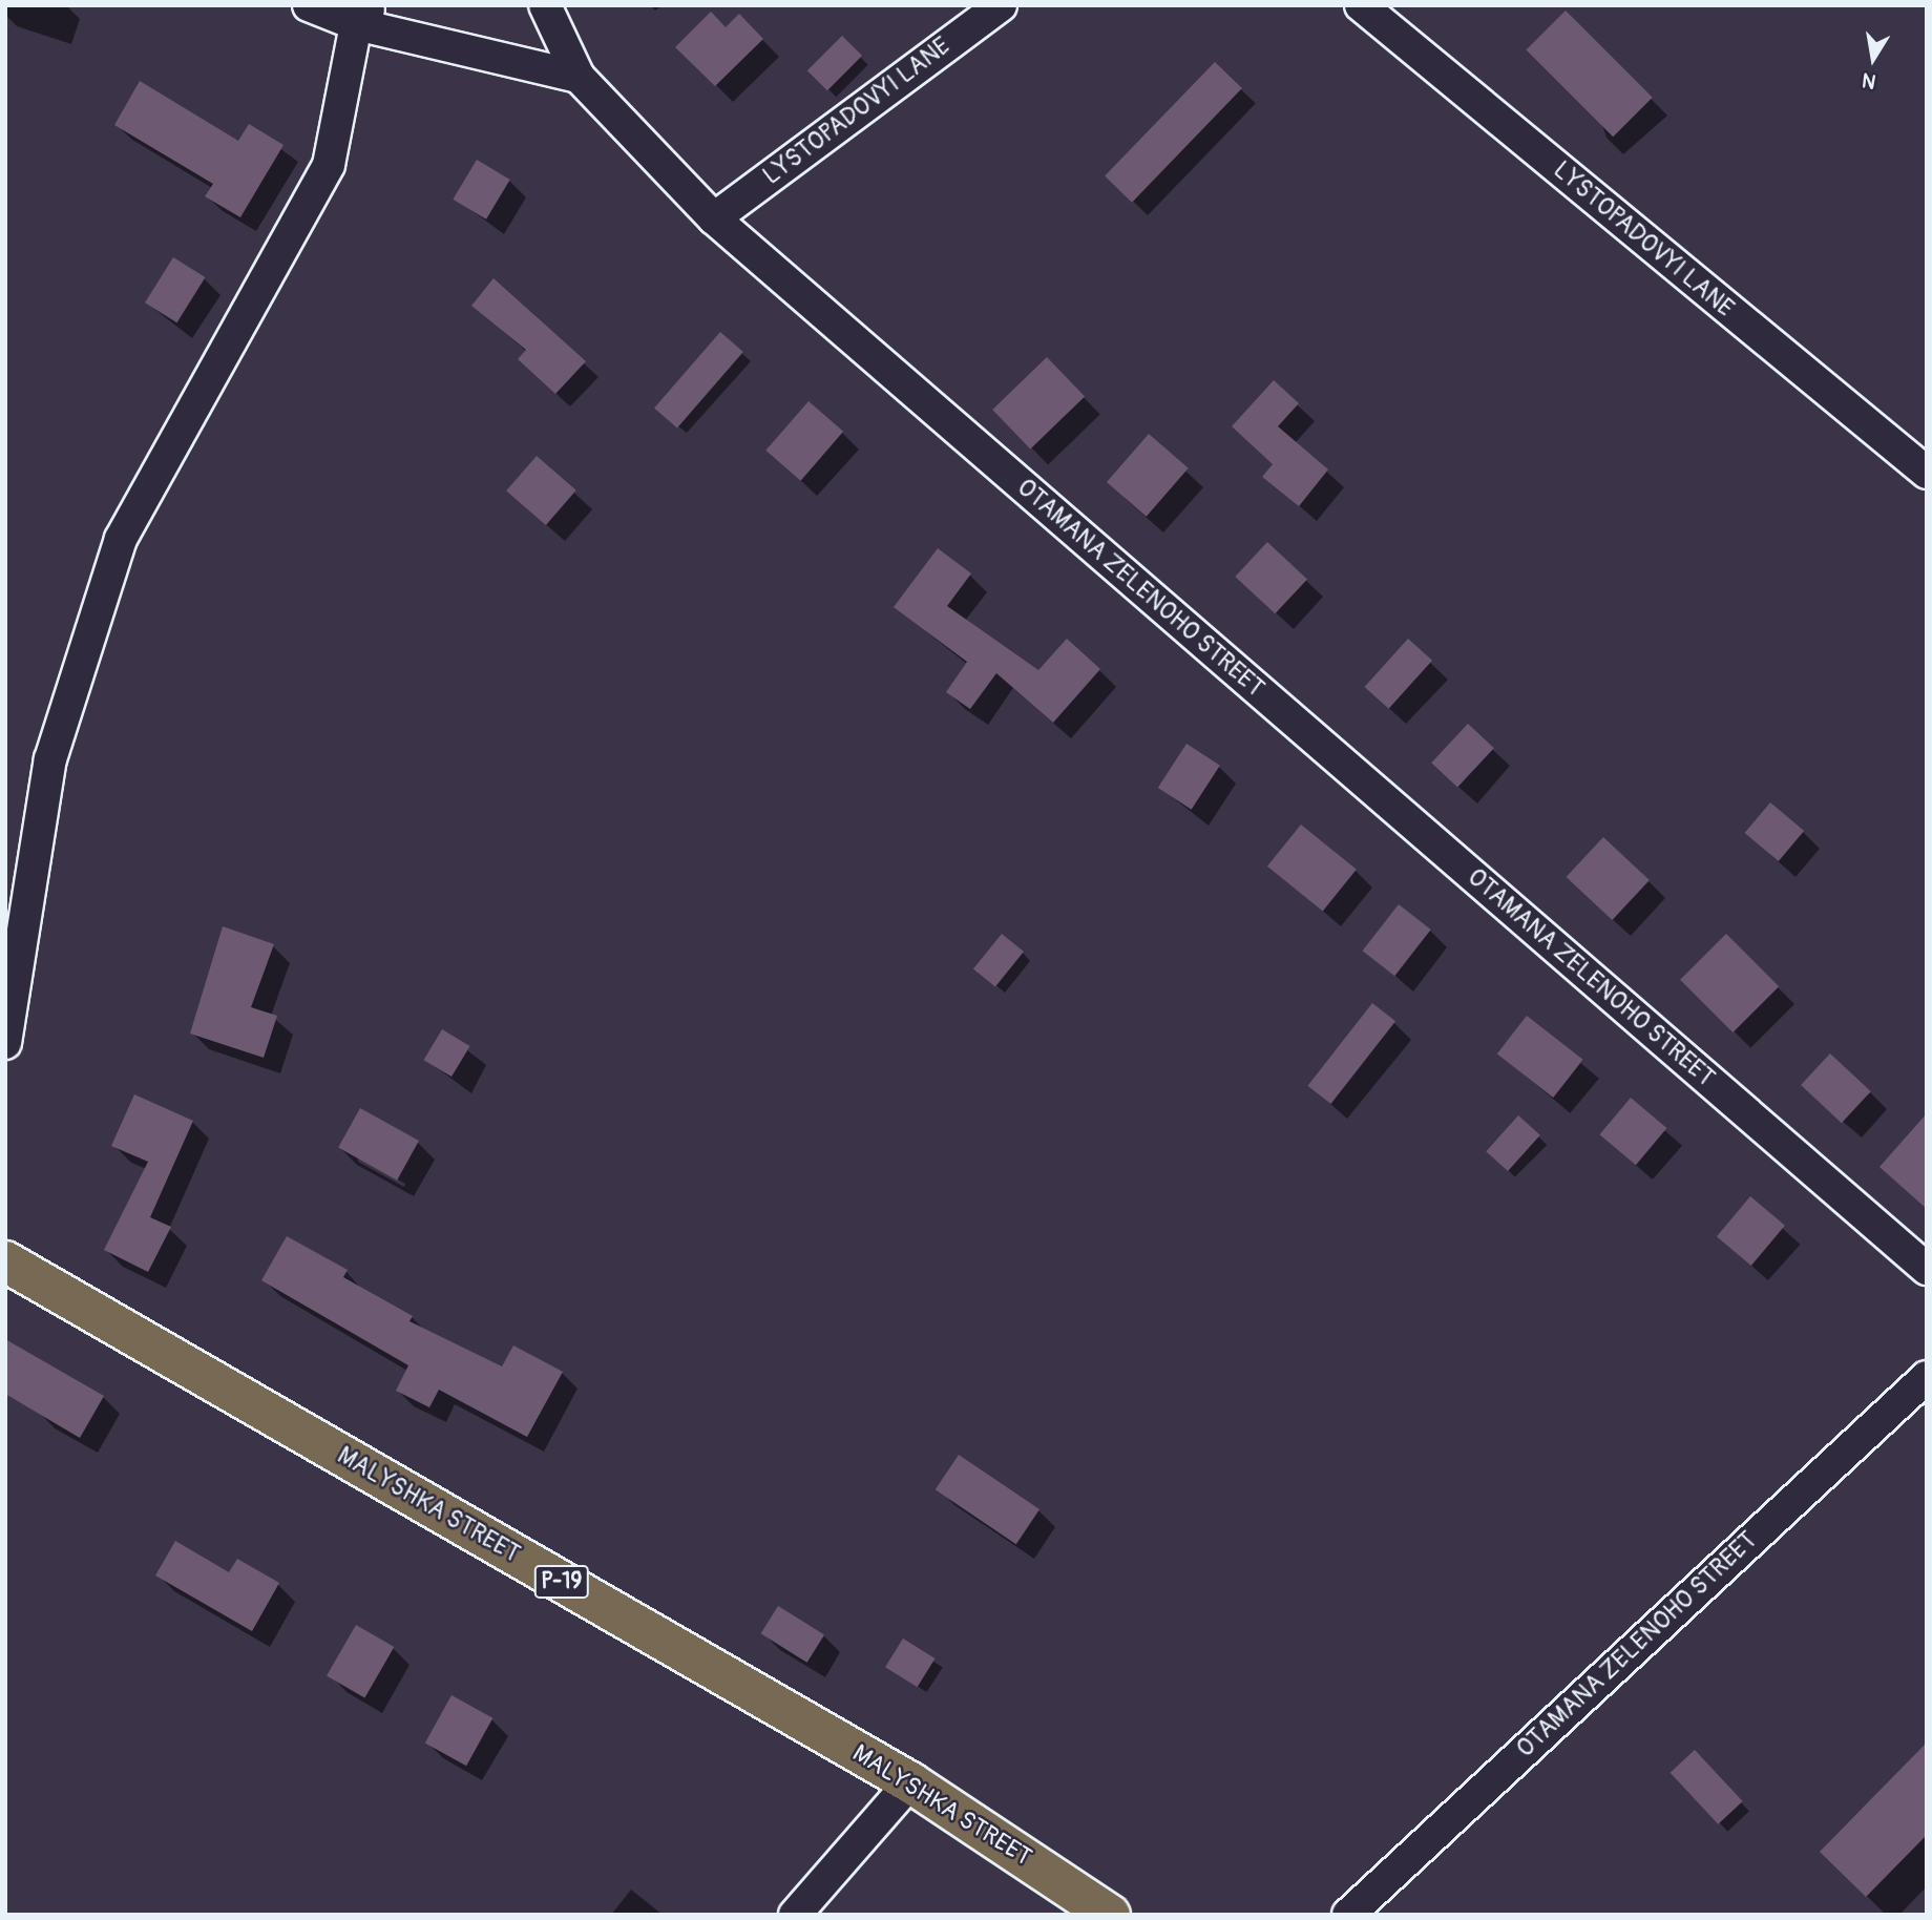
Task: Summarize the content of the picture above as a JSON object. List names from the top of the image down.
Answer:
{
  "streets": {
    "main road": ["MALYSHKA STREET", "Р-19"],
    "street": ["LYSTOPADOVYI LANE", "OTAMANA ZELENOHO STREET"]
  },
  "crossings": [
    ["LYSTOPADOVYI LANE", "OTAMANA ZELENOHO STREET"]
  ],
  "north": "bottom"
}
